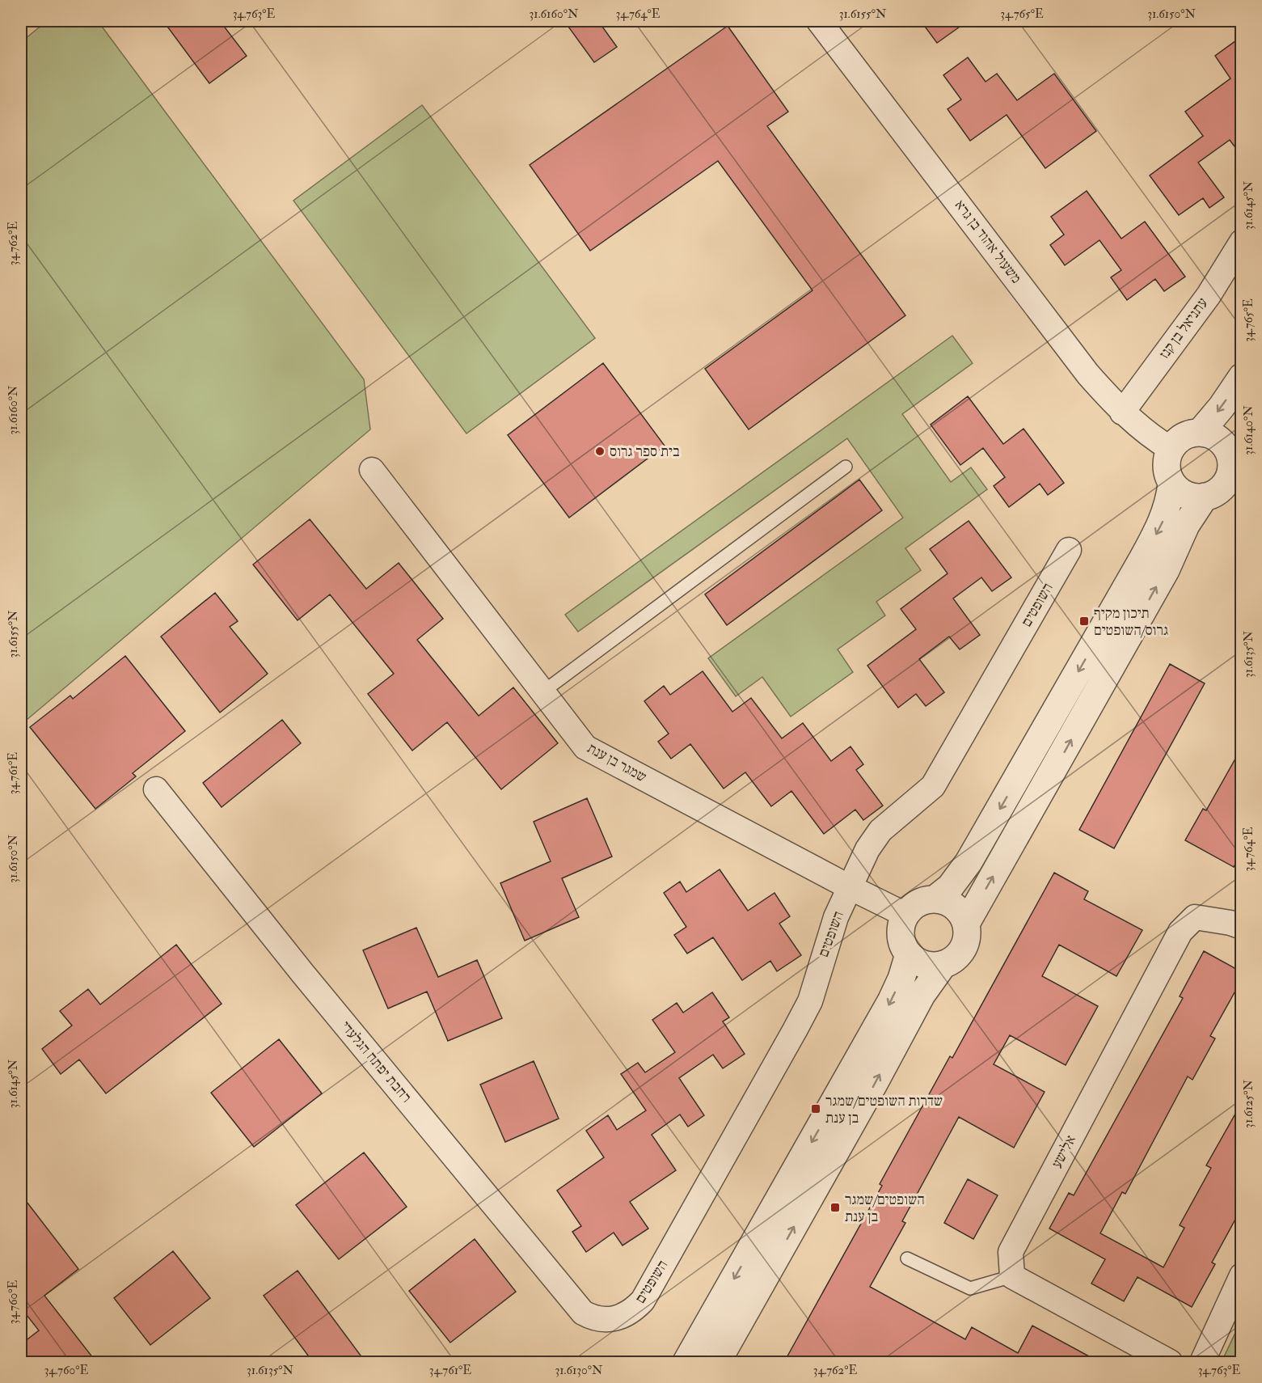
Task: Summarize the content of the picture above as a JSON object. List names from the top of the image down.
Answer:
{
  "streets": {
    "street": [
      "משעול אהוד בן גרא",
      "עתניאל בן קנז",
      "השופטים",
      "שמגר בן ענת",
      "רחבת יפתח הגלעדי",
      "אלישע"
    ]
  },
  "crossings": [
    ["משעול אהוד בן גרא", "עתניאל בן קנז"],
    ["השופטים", "שמגר בן ענת"],
    ["השופטים", "רחבת יפתח הגלעדי"]
  ],
  "places": {
    "other": ["בית ספר גרוס"],
    "transit": ["תיכון מקיף גרוס/השופטים", "שדרות השופטים/שמגר בן ענת", "השופטים/שמגר בן ענת"]
  },
  "coordinates": [
    "34.763°E",
    "31.6160°N",
    "34.764°E",
    "31.6155°N",
    "34.765°E",
    "31.6150°N",
    "31.6145°N",
    "34.762°E",
    "31.6140°N",
    "31.6135°N",
    "34.761°E",
    "31.6125°N",
    "34.760°E",
    "31.6130°N"
  ]
}
